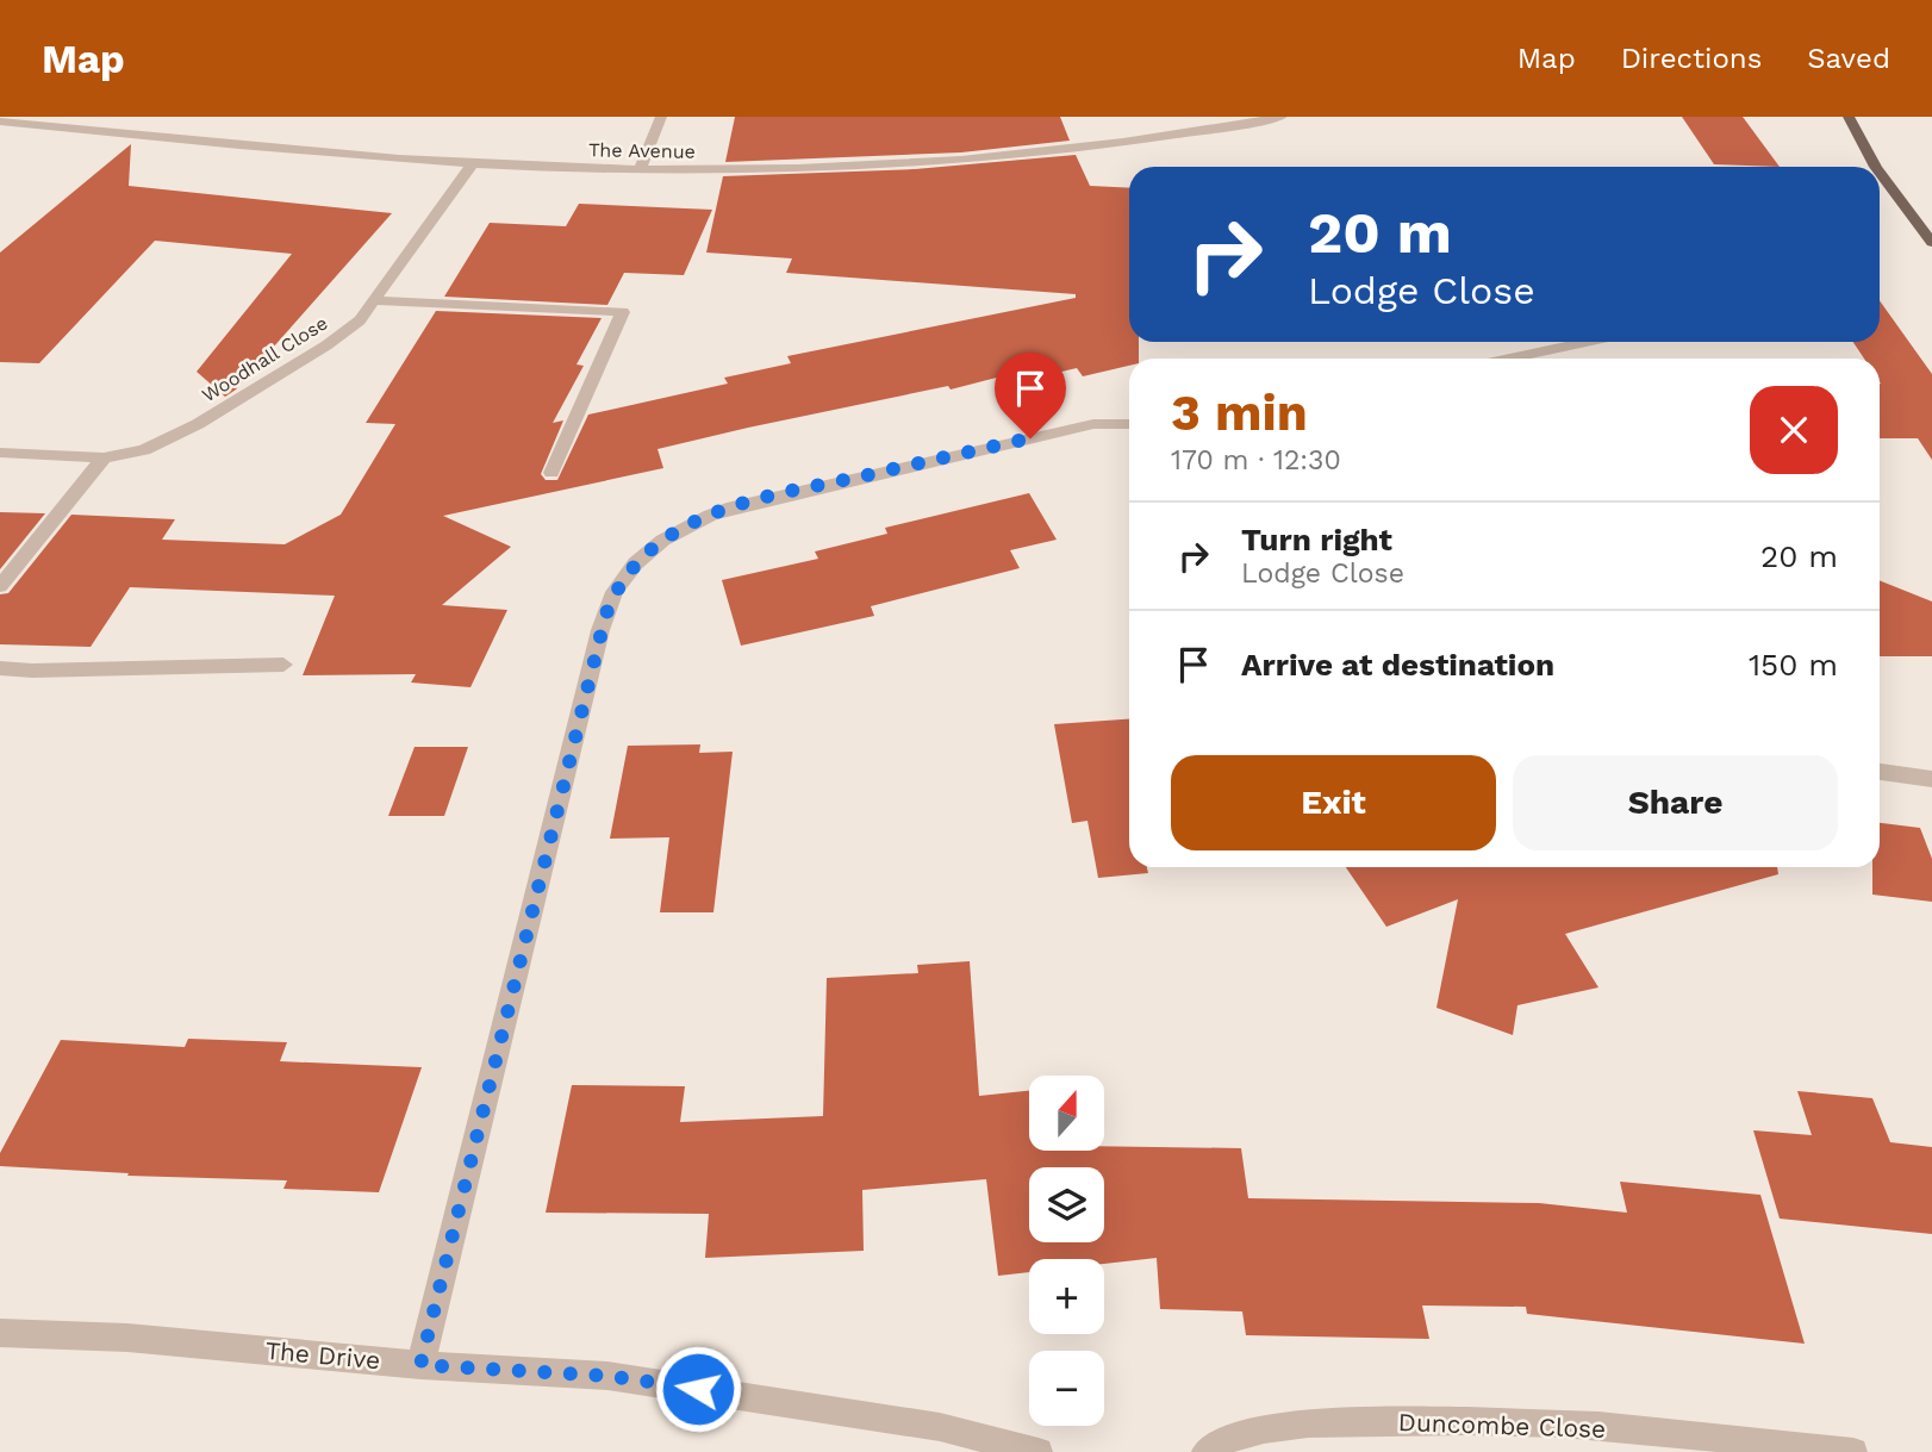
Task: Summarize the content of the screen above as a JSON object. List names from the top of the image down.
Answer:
{
  "streets": {
    "street": [
      "The Avenue",
      "Woodhall Close",
      "The Drive",
      "Duncombe Close"
    ]
  },
  "crossings": [
    ["The Avenue", "Woodhall Close"]
  ],
  "north": "top",
  "page": {
    "header": "Map",
    "nav": ["Map", "Directions", "Saved"],
    "turn": ["20 m", "Lodge Close"],
    "heading": ["3 min", "170 m · 12:30"],
    "list": [
      {
        "name": "Turn right",
        "note": "Lodge Close",
        "value": "20 m"
      },
      {
        "name": "Arrive at destination",
        "value": "150 m"
      }
    ],
    "buttons": ["Exit", "Share"],
    "map_buttons": ["+", "−"]
  }
}
